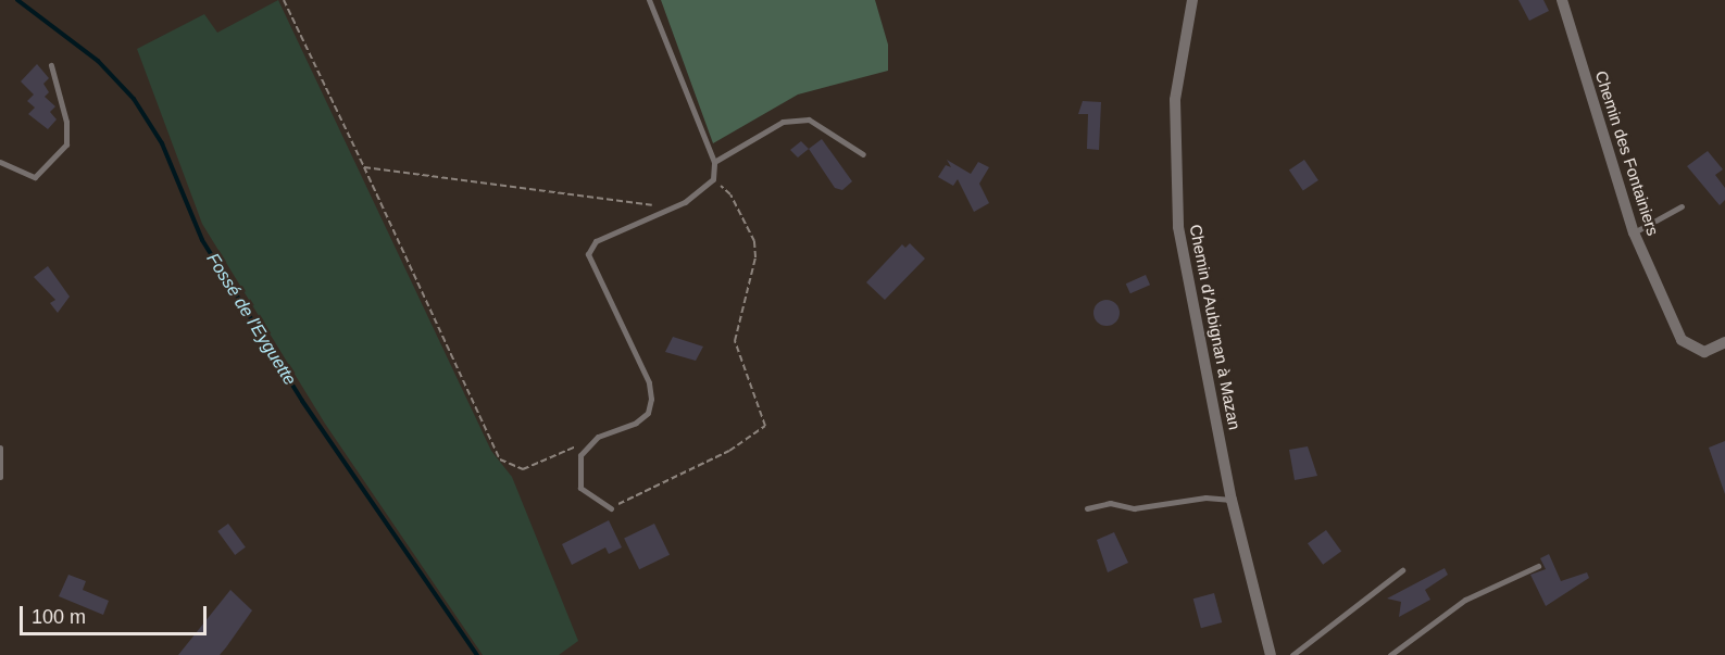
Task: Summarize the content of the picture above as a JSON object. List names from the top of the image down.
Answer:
{
  "streets": {
    "street": ["Chemin des Fontainiers", "Chemin d'Aubignan à Mazan"]
  },
  "water": ["Fossé de l'Eyguette"],
  "scale_bar": "100 m"
}
